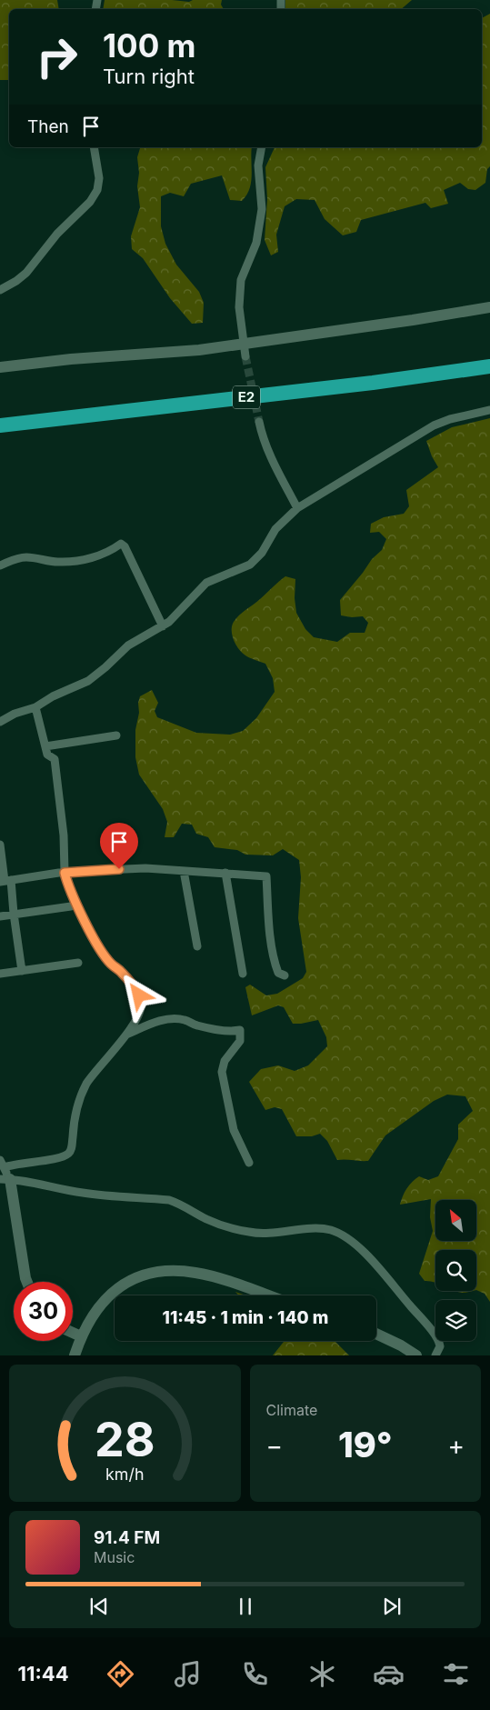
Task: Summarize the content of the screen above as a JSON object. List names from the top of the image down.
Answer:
{
  "streets": {
    "highway": ["E2"]
  },
  "north": "top left",
  "page": {
    "turn": ["100 m", "Turn right"],
    "then": "Then",
    "limit": "30",
    "trip": "11:45 · 1 min · 140 m",
    "tile": "Climate",
    "heat": ["−", "19°", "+"],
    "song": ["91.4 FM", "Music"],
    "tabs": "11:44",
    "gauge": ["28", "km/h"]
  }
}
